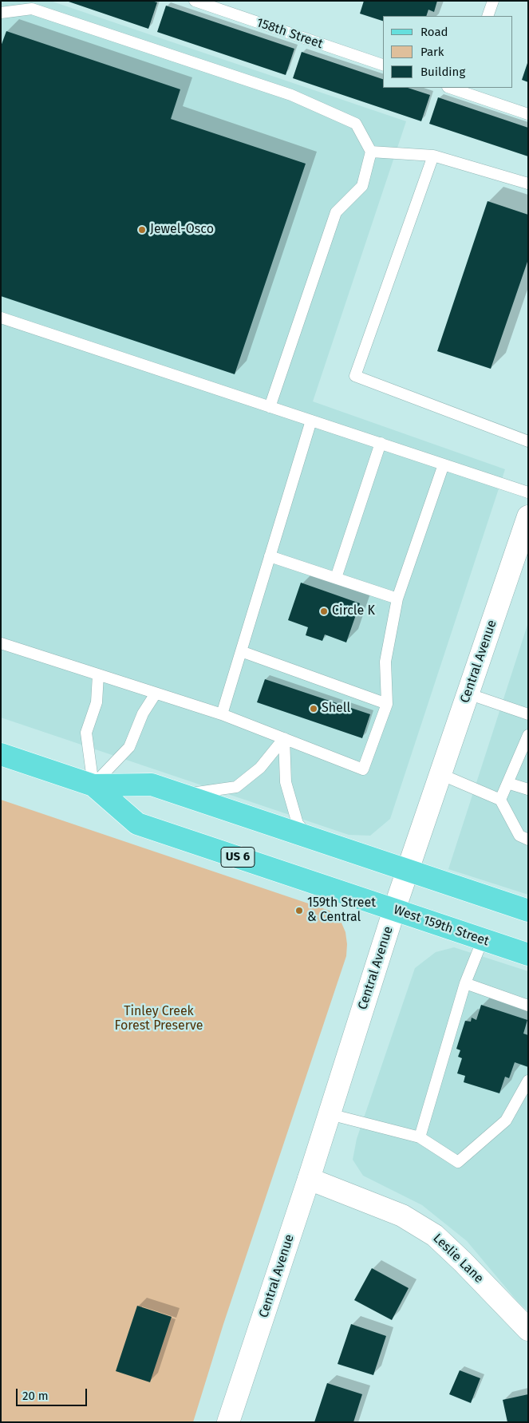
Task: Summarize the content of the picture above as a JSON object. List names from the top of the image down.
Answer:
{
  "streets": {
    "main road": ["US 6", "West 159th Street"],
    "street": ["Central Avenue", "Leslie Lane"],
    "lane": ["158th Street"]
  },
  "crossings": [
    ["Central Avenue", "West 159th Street"],
    ["Central Avenue", "Leslie Lane"]
  ],
  "parks": ["Tinley Creek Forest Preserve"],
  "places": [
    "Jewel-Osco",
    "Circle K",
    "Shell",
    "159th Street & Central"
  ],
  "legend": ["Road", "Park", "Building"],
  "scale_bar": "20 m"
}
